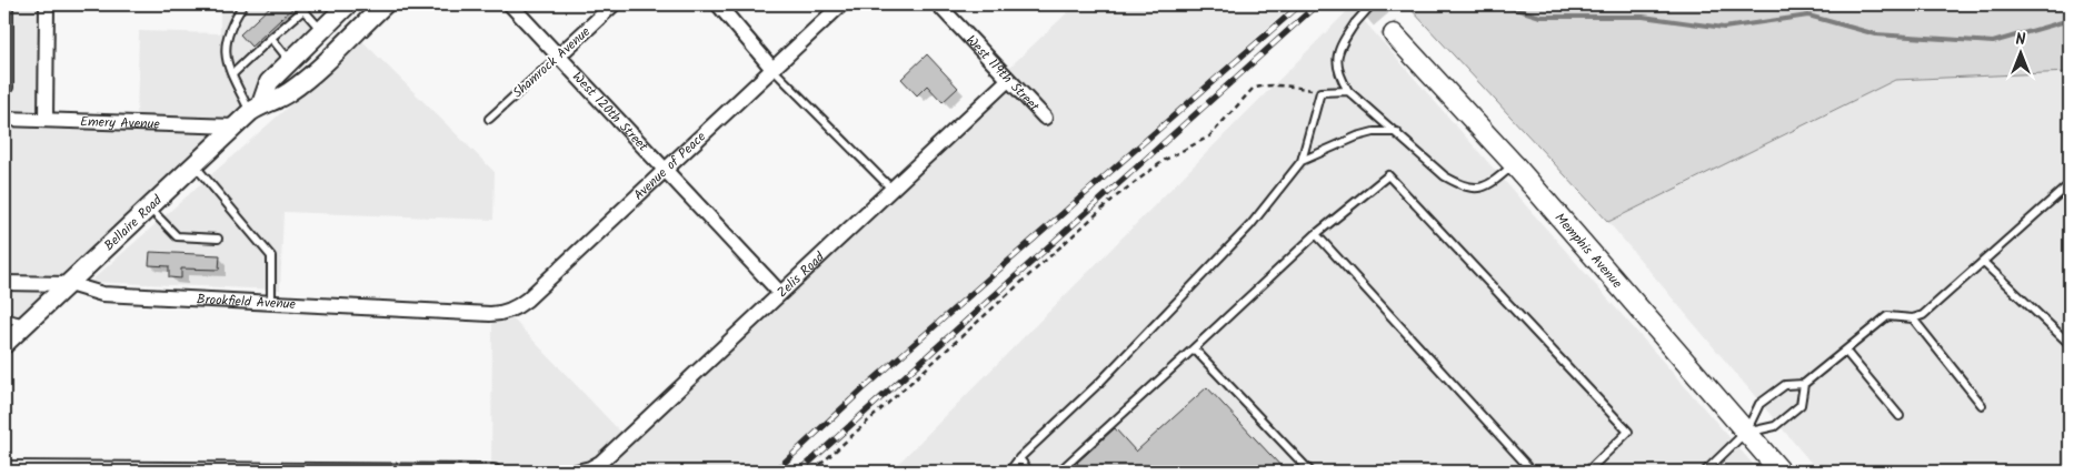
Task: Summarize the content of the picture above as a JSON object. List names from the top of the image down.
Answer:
{
  "streets": {
    "main road": ["Memphis Avenue"],
    "street": [
      "Shamrock Avenue",
      "West 119th Street",
      "West 120th Street",
      "Emery Avenue",
      "Avenue of Peace",
      "Bellaire Road",
      "Zelis Road",
      "Brookfield Avenue"
    ]
  },
  "crossings": [
    ["Shamrock Avenue", "West 120th Street"],
    ["West 119th Street", "Zelis Road"],
    ["West 120th Street", "Avenue of Peace"],
    ["West 120th Street", "Zelis Road"],
    ["Emery Avenue", "Bellaire Road"],
    ["Avenue of Peace", "Brookfield Avenue"],
    ["Bellaire Road", "Brookfield Avenue"]
  ],
  "north": "top"
}
